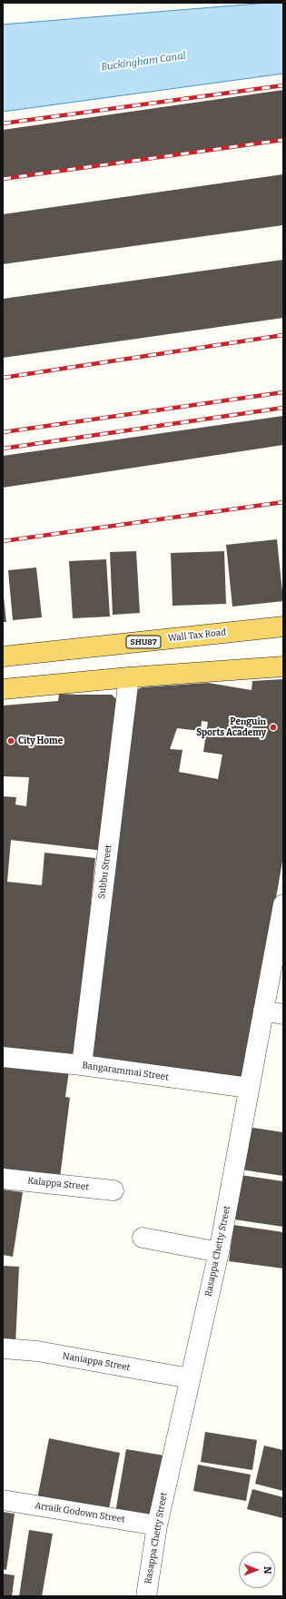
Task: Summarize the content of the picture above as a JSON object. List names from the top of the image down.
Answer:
{
  "streets": {
    "main road": ["Wall Tax Road", "SHU87"],
    "street": [
      "Subbu Street",
      "Bangarammai Street",
      "Kalappa Street",
      "Rasappa Chetty Street",
      "Naniappa Street",
      "Arraik Godown Street"
    ]
  },
  "crossings": [
    ["Subbu Street", "Bangarammai Street"],
    ["Bangarammai Street", "Rasappa Chetty Street"],
    ["Rasappa Chetty Street", "Naniappa Street"],
    ["Rasappa Chetty Street", "Arraik Godown Street"]
  ],
  "water": ["Buckingham Canal"],
  "places": ["Penguin Sports Academy", "City Home"],
  "north": "right"
}
